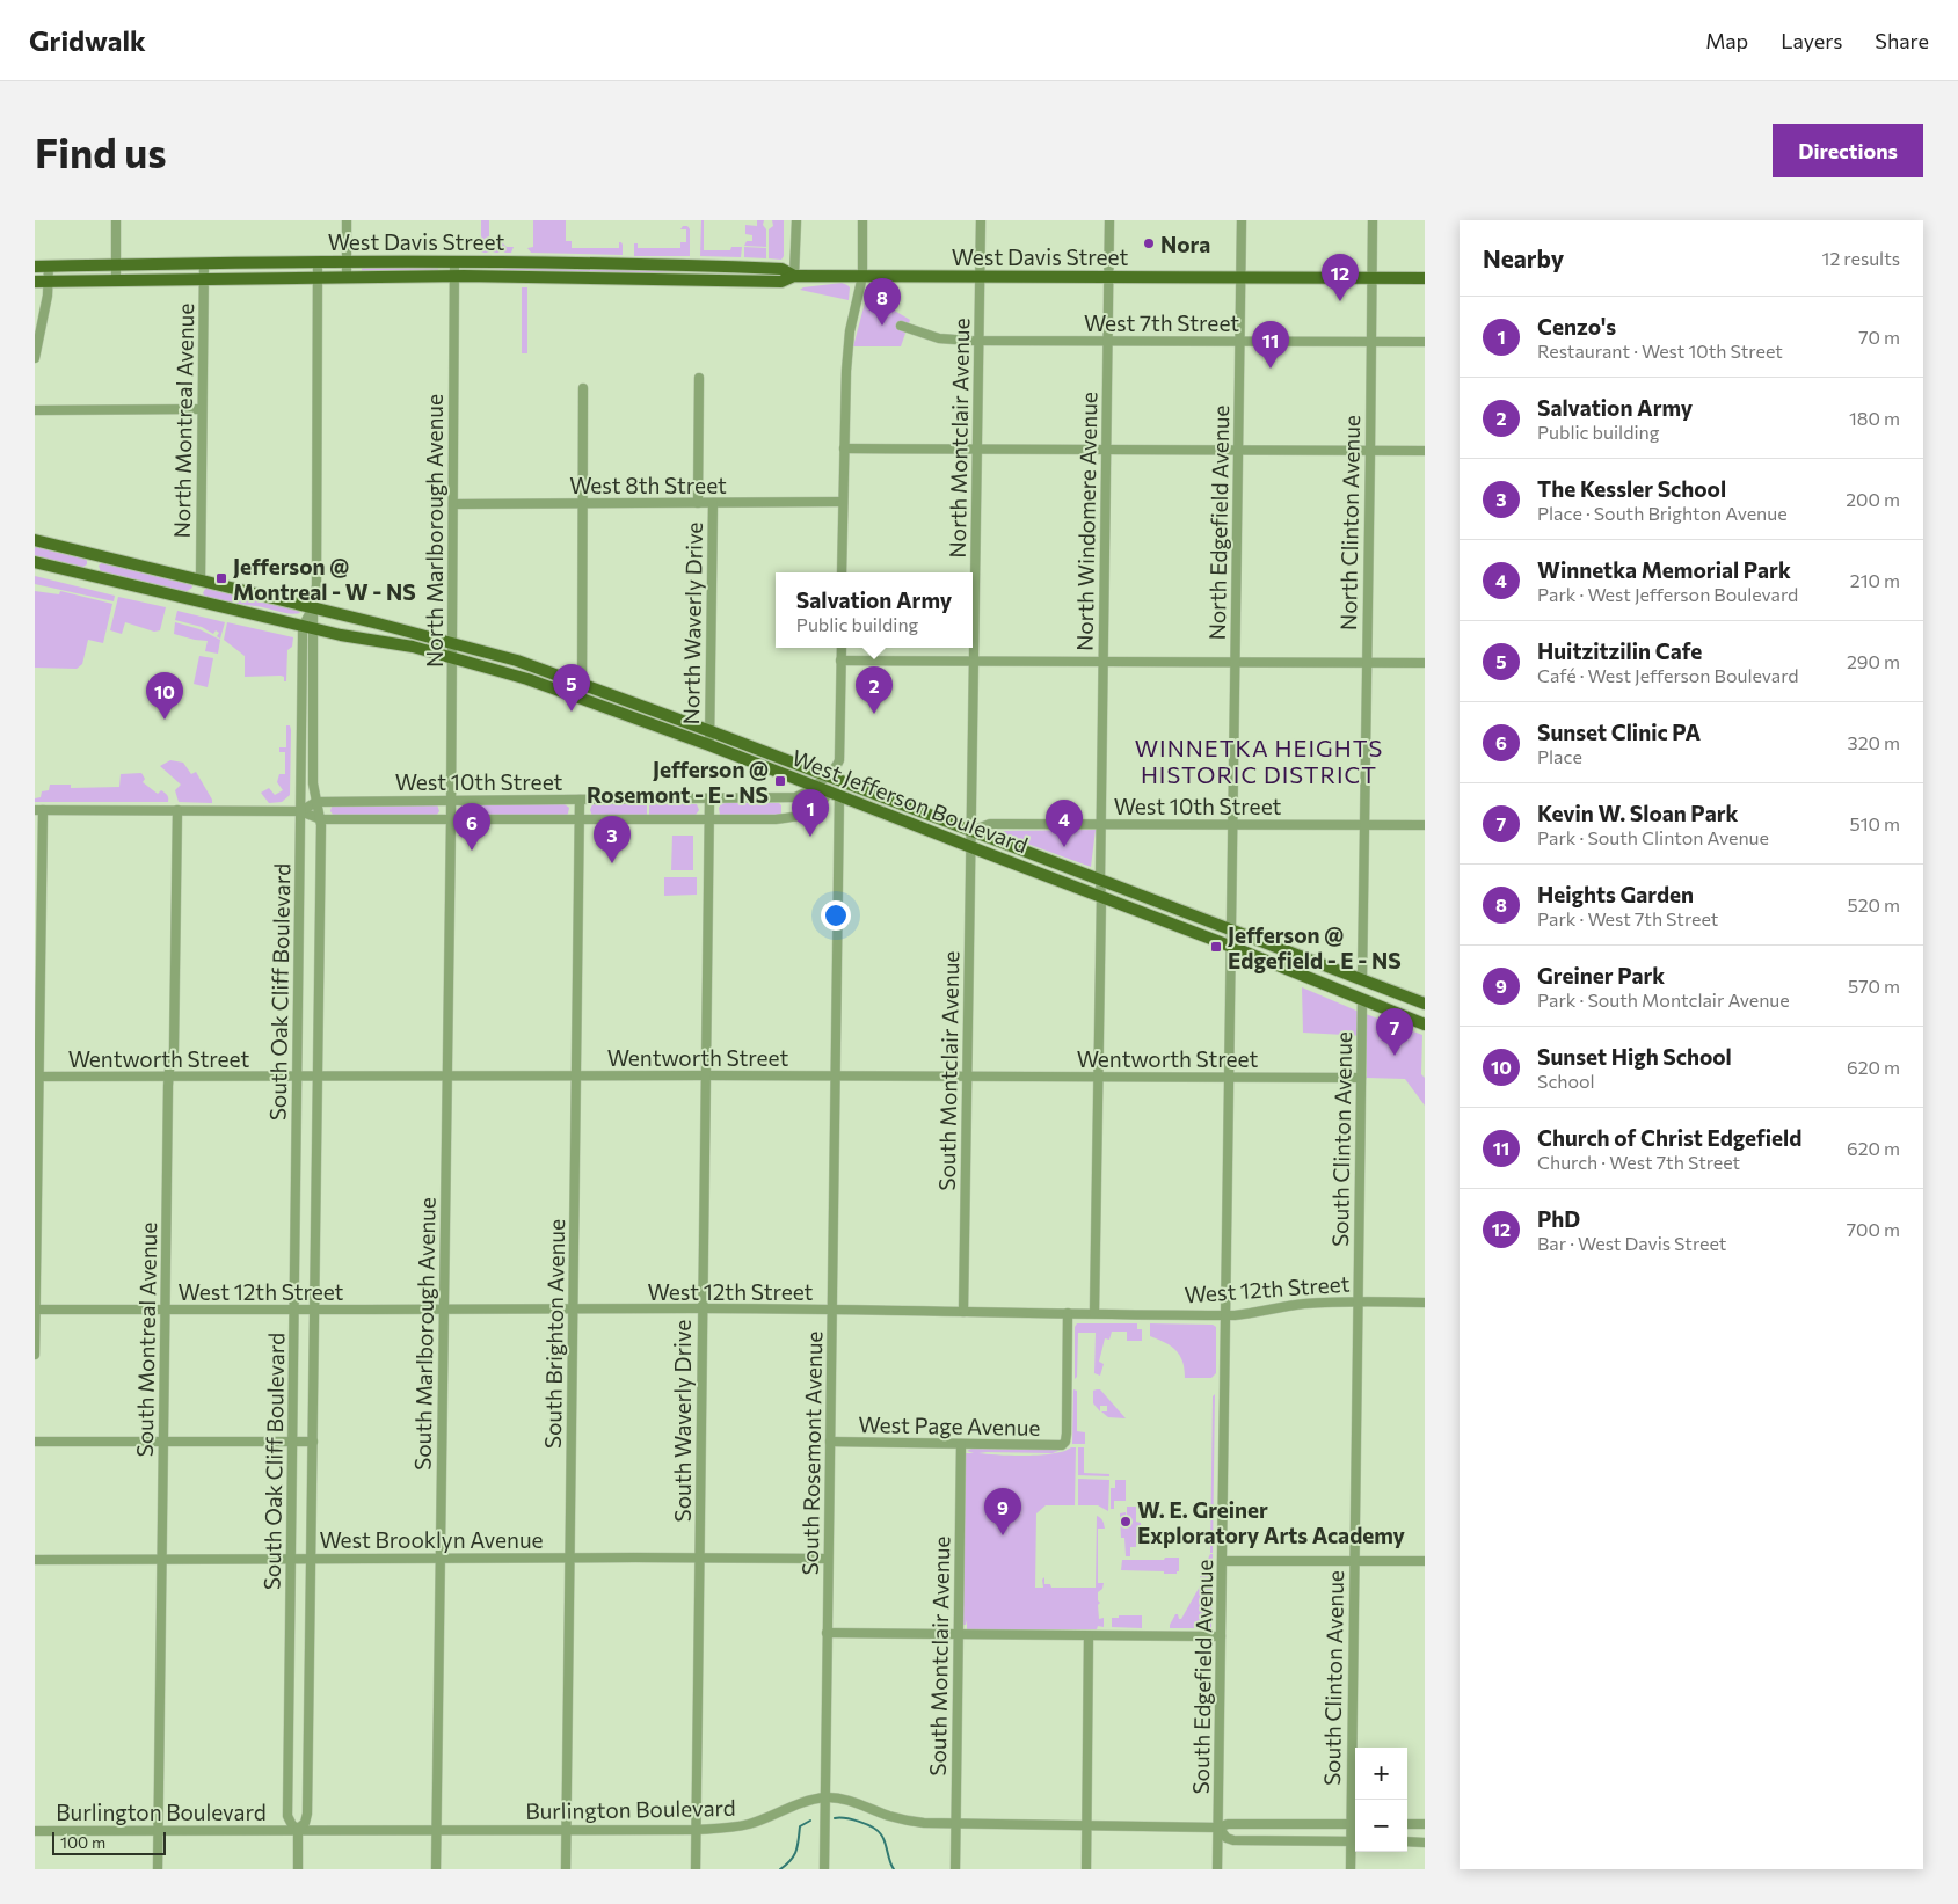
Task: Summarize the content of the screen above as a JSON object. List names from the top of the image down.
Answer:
{
  "streets": {
    "main road": ["West Davis Street", "West Jefferson Boulevard"],
    "street": [
      "West 7th Street",
      "North Montreal Avenue",
      "North Montclair Avenue",
      "West 8th Street",
      "North Windomere Avenue",
      "North Edgefield Avenue",
      "North Clinton Avenue",
      "North Marlborough Avenue",
      "North Waverly Drive",
      "West 10th Street",
      "South Oak Cliff Boulevard",
      "Wentworth Street",
      "South Montclair Avenue",
      "South Clinton Avenue",
      "West 12th Street",
      "South Marlborough Avenue",
      "South Brighton Avenue",
      "South Montreal Avenue",
      "South Waverly Drive",
      "West Page Avenue",
      "South Rosemont Avenue",
      "West Brooklyn Avenue",
      "South Edgefield Avenue",
      "Burlington Boulevard"
    ]
  },
  "crossings": [
    ["West Davis Street", "North Montreal Avenue"],
    ["West Davis Street", "North Montclair Avenue"],
    ["West Davis Street", "North Windomere Avenue"],
    ["West Davis Street", "North Edgefield Avenue"],
    ["West Davis Street", "North Clinton Avenue"],
    ["West Davis Street", "North Marlborough Avenue"],
    ["West 7th Street", "North Montclair Avenue"],
    ["West 7th Street", "North Windomere Avenue"],
    ["West 7th Street", "North Edgefield Avenue"],
    ["West 7th Street", "North Clinton Avenue"],
    ["North Montreal Avenue", "West Jefferson Boulevard"],
    ["North Montclair Avenue", "West 10th Street"],
    ["North Montclair Avenue", "West Jefferson Boulevard"],
    ["North Montclair Avenue", "South Montclair Avenue"],
    ["West 8th Street", "North Marlborough Avenue"],
    ["West 8th Street", "North Waverly Drive"],
    ["North Windomere Avenue", "West 10th Street"],
    ["North Windomere Avenue", "West Jefferson Boulevard"],
    ["North Windomere Avenue", "Wentworth Street"],
    ["North Windomere Avenue", "West 12th Street"],
    ["North Edgefield Avenue", "West 10th Street"],
    ["North Edgefield Avenue", "South Edgefield Avenue"],
    ["North Clinton Avenue", "West 10th Street"],
    ["North Marlborough Avenue", "West 10th Street"],
    ["North Marlborough Avenue", "West Jefferson Boulevard"],
    ["North Marlborough Avenue", "South Marlborough Avenue"],
    ["North Waverly Drive", "West Jefferson Boulevard"],
    ["West 10th Street", "West Jefferson Boulevard"],
    ["West 10th Street", "South Oak Cliff Boulevard"],
    ["West 10th Street", "South Montclair Avenue"],
    ["West 10th Street", "South Marlborough Avenue"],
    ["West 10th Street", "South Brighton Avenue"],
    ["West 10th Street", "South Montreal Avenue"],
    ["West 10th Street", "South Waverly Drive"],
    ["West 10th Street", "South Rosemont Avenue"],
    ["West 10th Street", "South Edgefield Avenue"],
    ["West Jefferson Boulevard", "South Oak Cliff Boulevard"],
    ["West Jefferson Boulevard", "South Montclair Avenue"],
    ["West Jefferson Boulevard", "South Clinton Avenue"],
    ["West Jefferson Boulevard", "South Rosemont Avenue"],
    ["West Jefferson Boulevard", "South Edgefield Avenue"],
    ["South Oak Cliff Boulevard", "Wentworth Street"],
    ["South Oak Cliff Boulevard", "West 12th Street"],
    ["South Oak Cliff Boulevard", "West Brooklyn Avenue"],
    ["South Oak Cliff Boulevard", "Burlington Boulevard"],
    ["Wentworth Street", "South Montclair Avenue"],
    ["Wentworth Street", "South Clinton Avenue"],
    ["Wentworth Street", "South Marlborough Avenue"],
    ["Wentworth Street", "South Brighton Avenue"],
    ["Wentworth Street", "South Montreal Avenue"],
    ["Wentworth Street", "South Waverly Drive"],
    ["Wentworth Street", "South Rosemont Avenue"],
    ["Wentworth Street", "South Edgefield Avenue"],
    ["South Montclair Avenue", "West 12th Street"],
    ["South Montclair Avenue", "West Page Avenue"],
    ["South Montclair Avenue", "Burlington Boulevard"],
    ["South Clinton Avenue", "West 12th Street"],
    ["South Clinton Avenue", "Burlington Boulevard"],
    ["West 12th Street", "South Marlborough Avenue"],
    ["West 12th Street", "South Brighton Avenue"],
    ["West 12th Street", "South Montreal Avenue"],
    ["West 12th Street", "South Waverly Drive"],
    ["West 12th Street", "West Page Avenue"],
    ["West 12th Street", "South Rosemont Avenue"],
    ["West 12th Street", "South Edgefield Avenue"],
    ["South Marlborough Avenue", "West Brooklyn Avenue"],
    ["South Marlborough Avenue", "Burlington Boulevard"],
    ["South Brighton Avenue", "West Brooklyn Avenue"],
    ["South Brighton Avenue", "Burlington Boulevard"],
    ["South Montreal Avenue", "West Brooklyn Avenue"],
    ["South Montreal Avenue", "Burlington Boulevard"],
    ["South Waverly Drive", "West Brooklyn Avenue"],
    ["South Waverly Drive", "Burlington Boulevard"],
    ["West Page Avenue", "South Rosemont Avenue"],
    ["South Rosemont Avenue", "West Brooklyn Avenue"],
    ["South Rosemont Avenue", "Burlington Boulevard"],
    ["South Edgefield Avenue", "Burlington Boulevard"]
  ],
  "districts": ["WINNETKA HEIGHTS HISTORIC DISTRICT"],
  "places": {
    "other": ["Nora", "W. E. Greiner Exploratory Arts Academy"],
    "transit": ["Jefferson @ Montreal - W - NS", "Jefferson @ Rosemont - E - NS", "Jefferson @ Edgefield - E - NS"]
  },
  "scale_bar": "100 m",
  "page": {
    "header": "Gridwalk",
    "nav": ["Map", "Layers", "Share"],
    "buttons": "Directions",
    "title": "Find us",
    "heading": ["Nearby", "12 results"],
    "pins": [
      "12",
      "8",
      "11",
      "5",
      "2",
      "10",
      "1",
      "4",
      "6",
      "3",
      "7",
      "9"
    ],
    "list": [
      {
        "mark": "1",
        "name": "Cenzo's",
        "note": "Restaurant · West 10th Street",
        "value": "70 m"
      },
      {
        "mark": "2",
        "name": "Salvation Army",
        "note": "Public building",
        "value": "180 m"
      },
      {
        "mark": "3",
        "name": "The Kessler School",
        "note": "Place · South Brighton Avenue",
        "value": "200 m"
      },
      {
        "mark": "4",
        "name": "Winnetka Memorial Park",
        "note": "Park · West Jefferson Boulevard",
        "value": "210 m"
      },
      {
        "mark": "5",
        "name": "Huitzitzilin Cafe",
        "note": "Café · West Jefferson Boulevard",
        "value": "290 m"
      },
      {
        "mark": "6",
        "name": "Sunset Clinic PA",
        "note": "Place",
        "value": "320 m"
      },
      {
        "mark": "7",
        "name": "Kevin W. Sloan Park",
        "note": "Park · South Clinton Avenue",
        "value": "510 m"
      },
      {
        "mark": "8",
        "name": "Heights Garden",
        "note": "Park · West 7th Street",
        "value": "520 m"
      },
      {
        "mark": "9",
        "name": "Greiner Park",
        "note": "Park · South Montclair Avenue",
        "value": "570 m"
      },
      {
        "mark": "10",
        "name": "Sunset High School",
        "note": "School",
        "value": "620 m"
      },
      {
        "mark": "11",
        "name": "Church of Christ Edgefield",
        "note": "Church · West 7th Street",
        "value": "620 m"
      },
      {
        "mark": "12",
        "name": "PhD",
        "note": "Bar · West Davis Street",
        "value": "700 m"
      }
    ],
    "popup": ["Salvation Army", "Public building"],
    "map_buttons": ["+", "−"],
    "scale": "100 m"
  }
}
